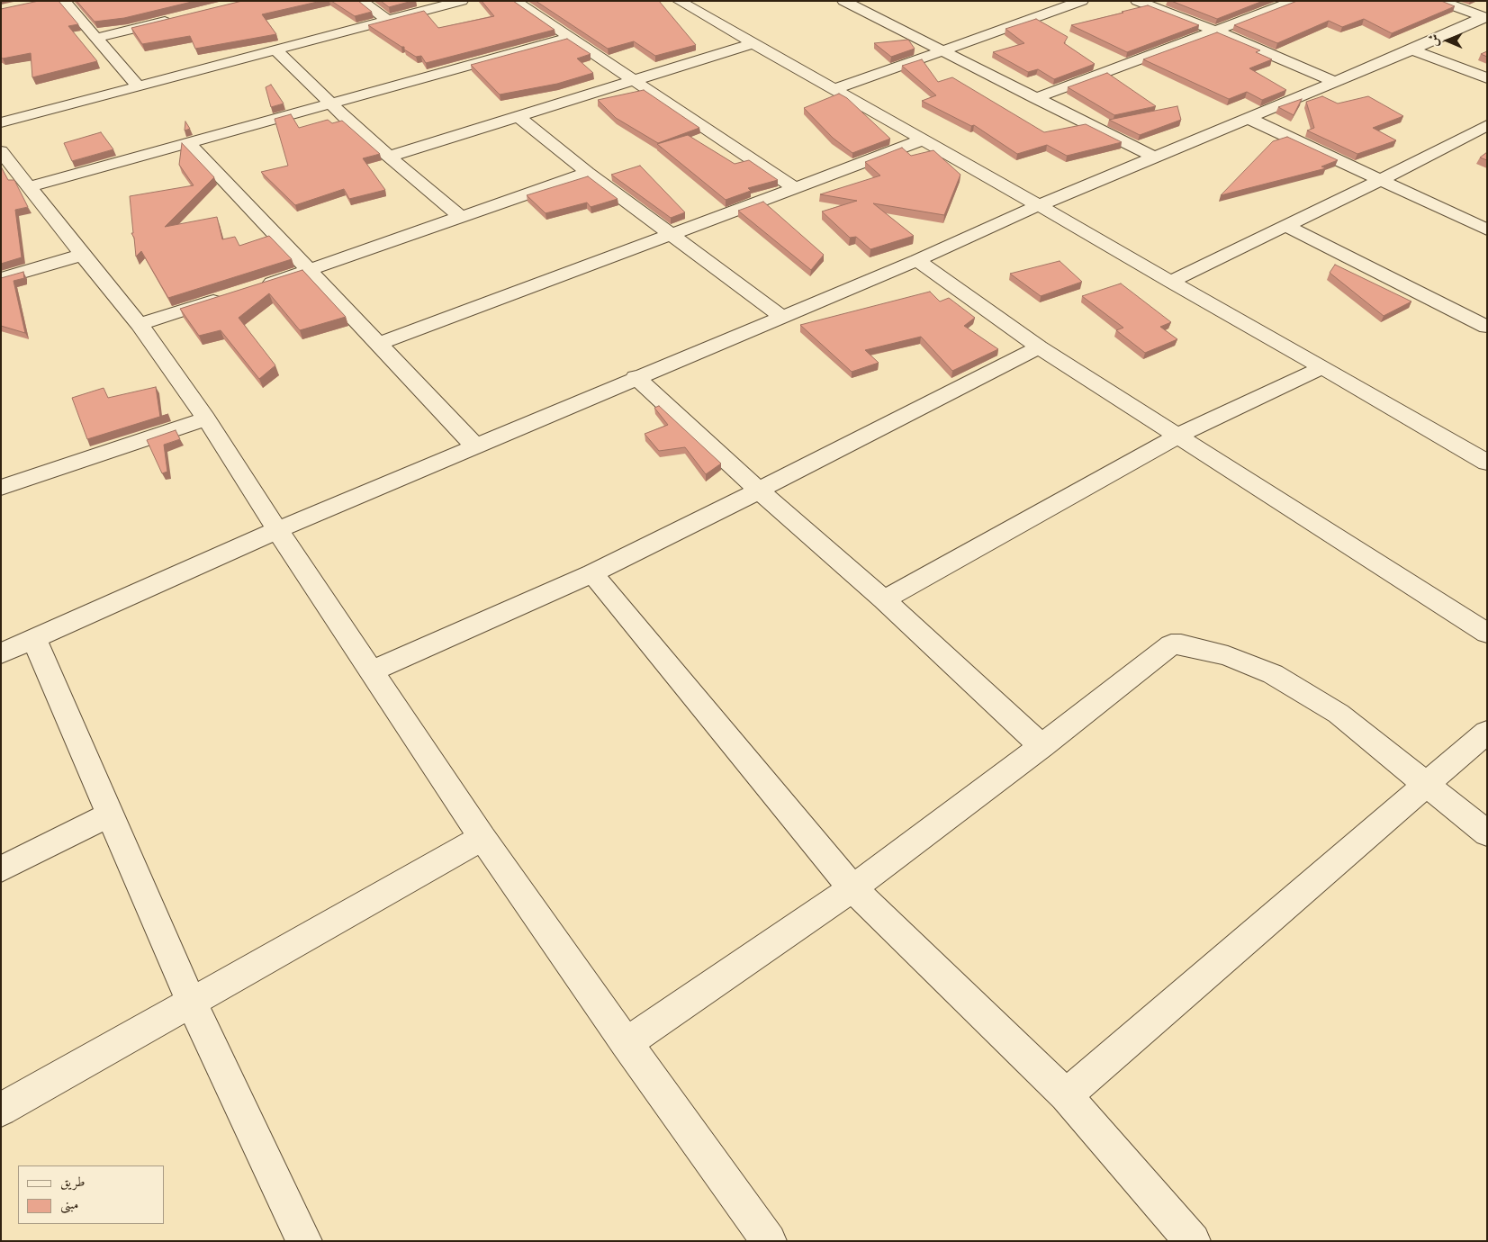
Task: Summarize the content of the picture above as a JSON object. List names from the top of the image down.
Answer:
{
  "legend": ["طريق", "مبنى"],
  "north": "left"
}
